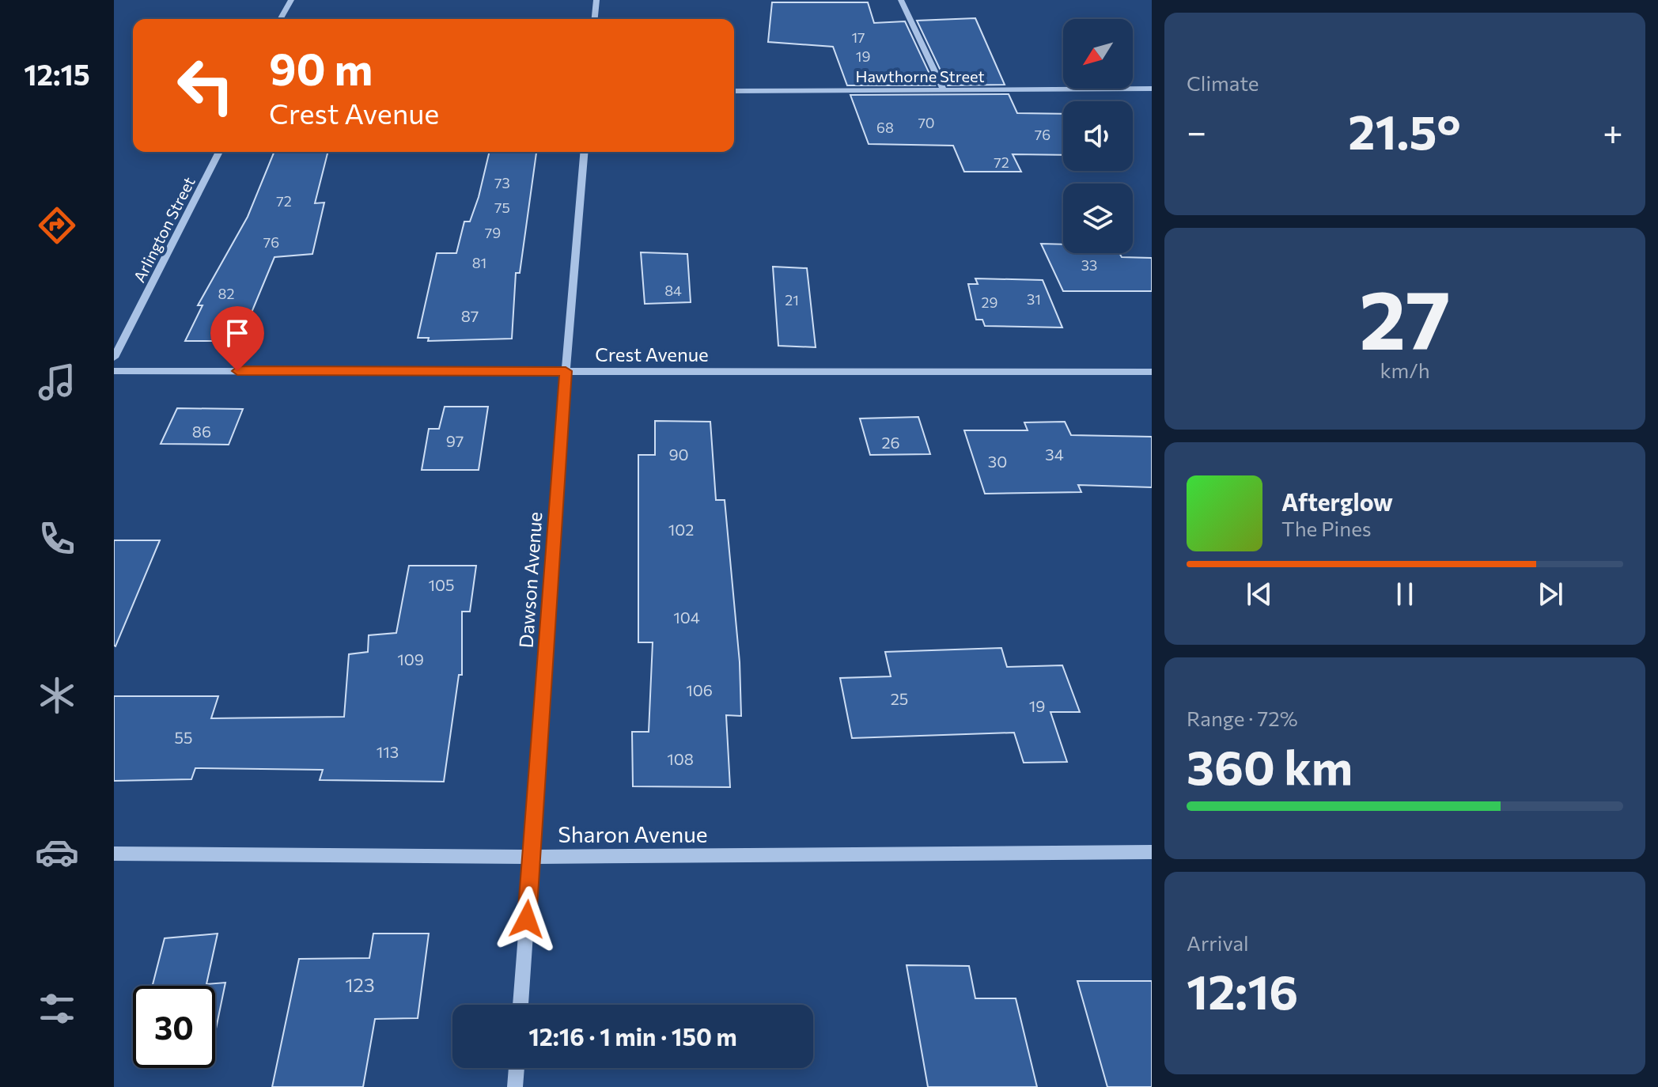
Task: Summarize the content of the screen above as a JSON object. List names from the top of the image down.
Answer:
{
  "streets": {
    "street": [
      "Hawthorne Street",
      "Arlington Street",
      "Crest Avenue",
      "Dawson Avenue",
      "Sharon Avenue"
    ]
  },
  "crossings": [
    ["Crest Avenue", "Dawson Avenue"],
    ["Dawson Avenue", "Sharon Avenue"]
  ],
  "house_numbers": [
    "17",
    "19",
    "70",
    "68",
    "76",
    "72",
    "73",
    "72",
    "75",
    "79",
    "76",
    "81",
    "33",
    "84",
    "82",
    "31",
    "21",
    "29",
    "87",
    "86",
    "97",
    "26",
    "90",
    "34",
    "30",
    "102",
    "105",
    "104",
    "109",
    "106",
    "25",
    "19",
    "55",
    "113",
    "108",
    "123"
  ],
  "north": "bottom left",
  "page": {
    "tabs": "12:15",
    "tile": [
      "Climate",
      ["27", "km/h"],
      ["Range · 72%", "360 km"],
      ["Arrival", "12:16"]
    ],
    "turn": ["90 m", "Crest Avenue"],
    "heat": ["−", "21.5°", "+"],
    "song": ["Afterglow", "The Pines"],
    "limit": "30",
    "trip": "12:16 · 1 min · 150 m"
  }
}
